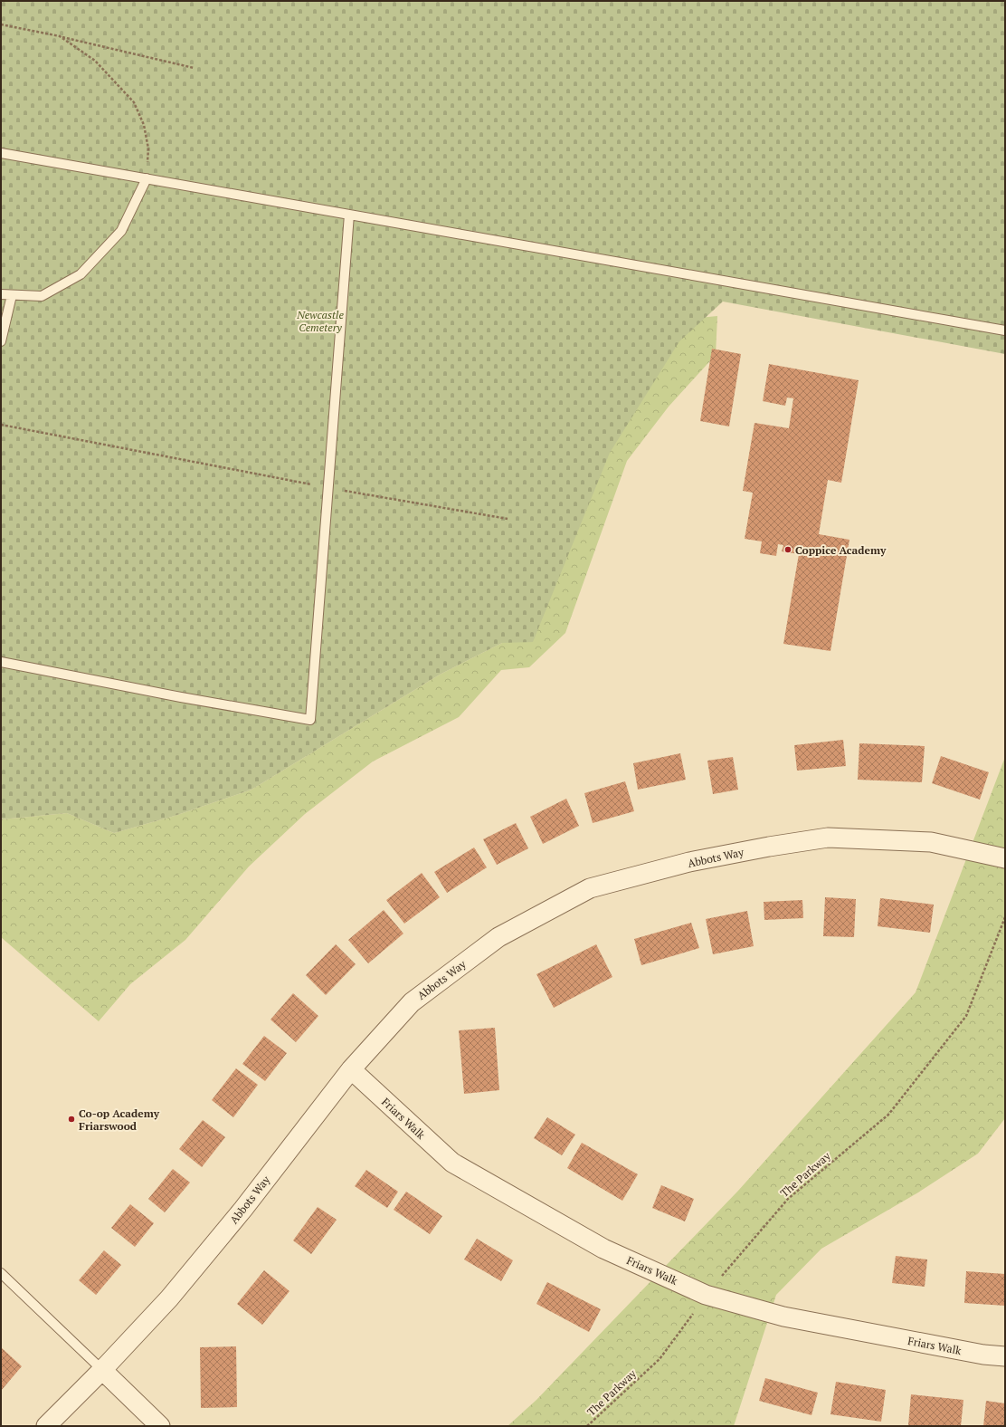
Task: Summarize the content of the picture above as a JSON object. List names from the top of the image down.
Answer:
{
  "streets": {
    "street": ["Abbots Way", "Friars Walk"],
    "path": ["The Parkway"]
  },
  "crossings": [
    ["Abbots Way", "Friars Walk"],
    ["Friars Walk", "The Parkway"]
  ],
  "parks": ["Newcastle Cemetery"],
  "places": ["Coppice Academy", "Co-op Academy Friarswood"]
}
